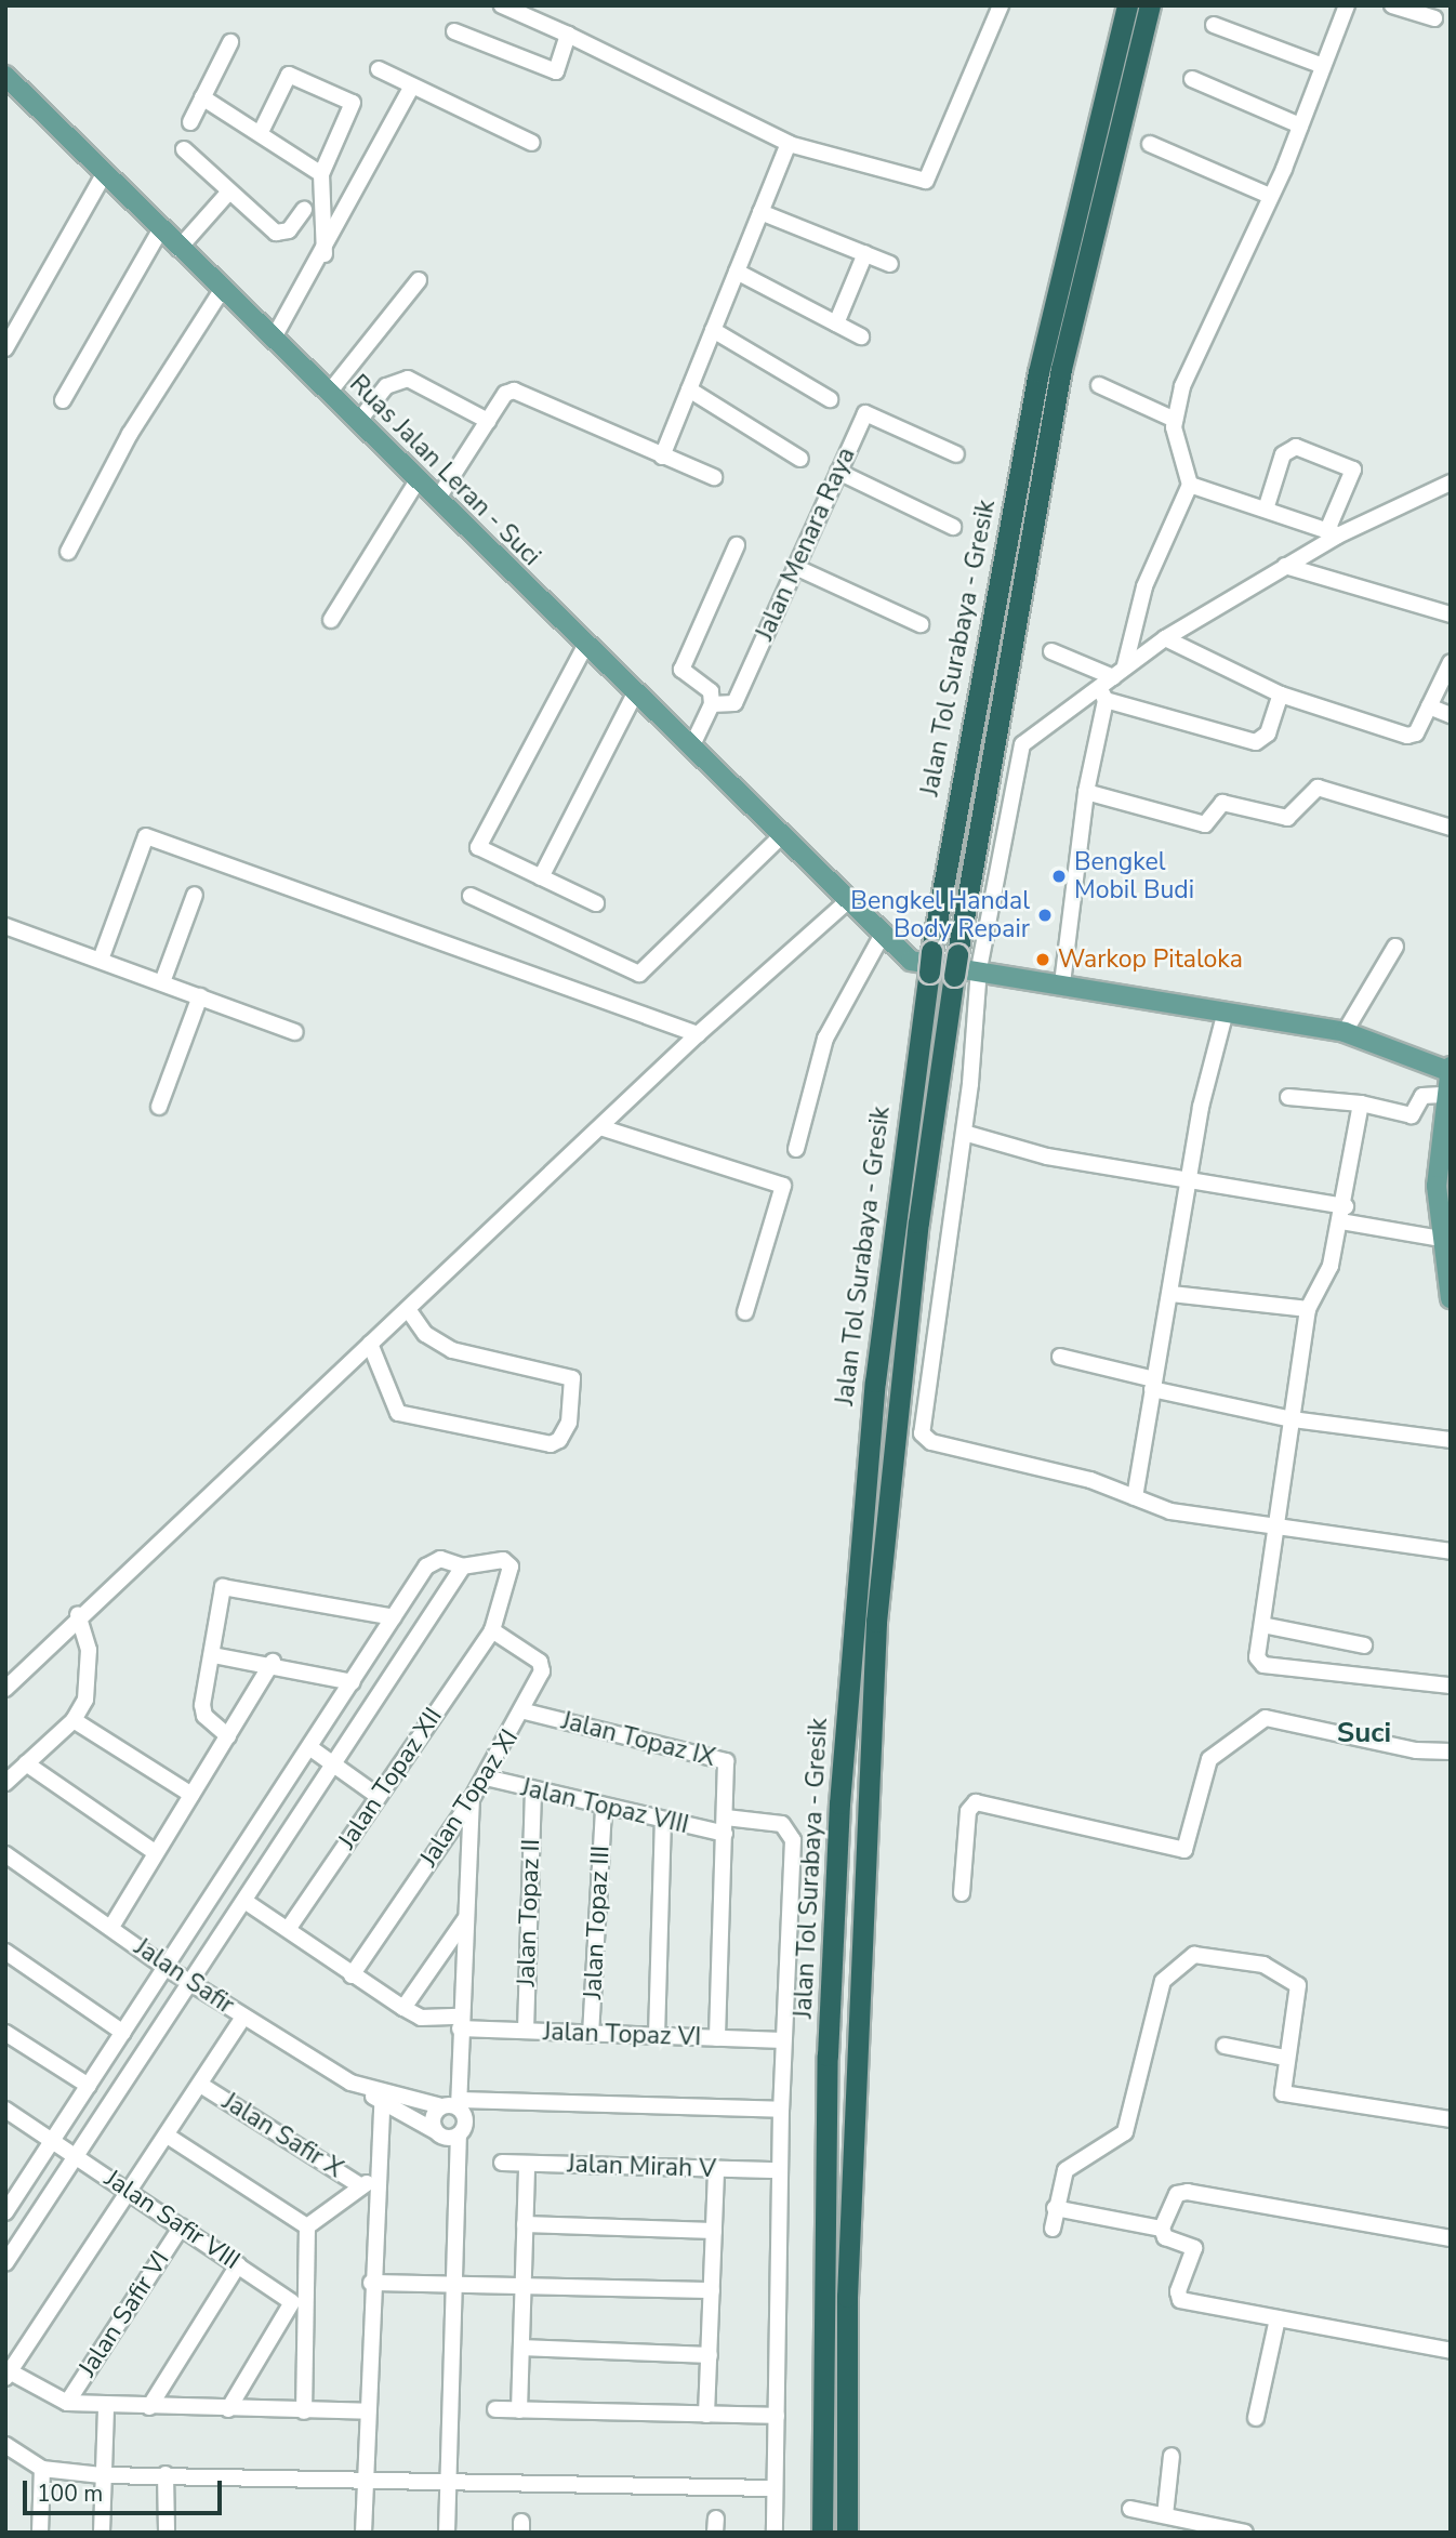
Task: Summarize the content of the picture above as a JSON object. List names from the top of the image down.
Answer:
{
  "streets": {
    "highway": ["Jalan Tol Surabaya - Gresik"],
    "main road": ["Ruas Jalan Leran - Suci"],
    "street": [
      "Jalan Menara Raya",
      "Jalan Topaz IX",
      "Jalan Topaz XII",
      "Jalan Topaz XI",
      "Jalan Topaz VIII",
      "Jalan Topaz II",
      "Jalan Topaz III",
      "Jalan Safir",
      "Jalan Topaz VI",
      "Jalan Safir X",
      "Jalan Mirah V",
      "Jalan Safir VIII",
      "Jalan Safir VI"
    ]
  },
  "crossings": [
    ["Jalan Topaz IX", "Jalan Topaz XI"],
    ["Jalan Topaz IX", "Jalan Topaz VIII"],
    ["Jalan Topaz IX", "Jalan Topaz VI"],
    ["Jalan Topaz XII", "Jalan Topaz XI"],
    ["Jalan Topaz XII", "Jalan Topaz VI"],
    ["Jalan Topaz XI", "Jalan Topaz VIII"],
    ["Jalan Topaz XI", "Jalan Topaz VI"],
    ["Jalan Topaz VIII", "Jalan Topaz II"],
    ["Jalan Topaz VIII", "Jalan Topaz III"],
    ["Jalan Topaz VIII", "Jalan Safir"],
    ["Jalan Topaz VIII", "Jalan Topaz VI"],
    ["Jalan Topaz VIII", "Jalan Mirah V"],
    ["Jalan Topaz II", "Jalan Topaz VI"],
    ["Jalan Topaz III", "Jalan Topaz VI"],
    ["Jalan Safir VIII", "Jalan Safir VI"]
  ],
  "districts": ["Suci"],
  "places": ["Bengkel Mobil Budi", "Bengkel Handal Body Repair", "Warkop Pitaloka"],
  "scale_bar": "100 m"
}
